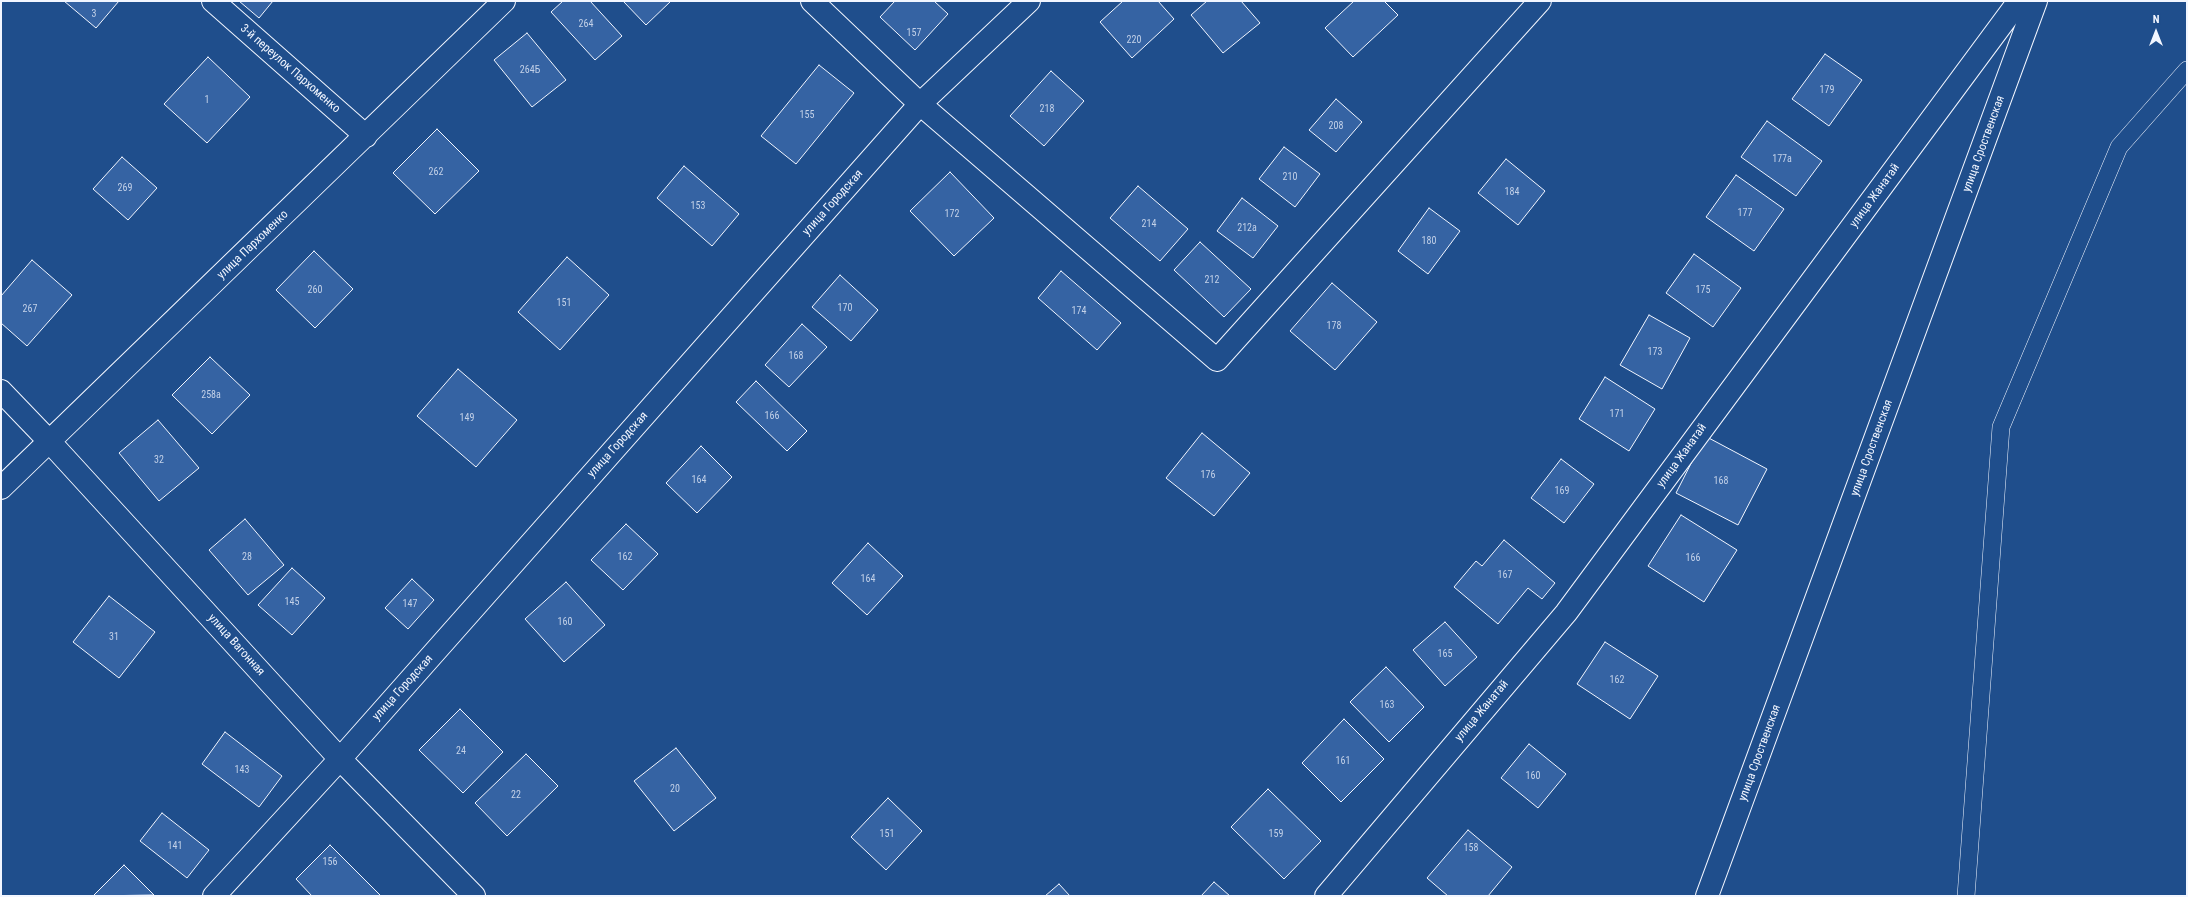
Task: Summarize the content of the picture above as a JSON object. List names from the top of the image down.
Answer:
{
  "streets": {
    "street": [
      "3-й переулок Пархоменко",
      "улица Сроственская",
      "улица Жанатай",
      "улица Городская",
      "улица Пархоменко",
      "улица Вагонная"
    ]
  },
  "crossings": [
    ["3-й переулок Пархоменко", "улица Пархоменко"],
    ["улица Городская", "улица Вагонная"],
    ["улица Пархоменко", "улица Вагонная"]
  ],
  "house_numbers": [
    "3",
    "264",
    "157",
    "220",
    "264Б",
    "179",
    "1",
    "218",
    "155",
    "208",
    "177а",
    "262",
    "210",
    "269",
    "184",
    "153",
    "177",
    "172",
    "214",
    "212а",
    "180",
    "212",
    "260",
    "175",
    "151",
    "170",
    "267",
    "174",
    "178",
    "173",
    "168",
    "258а",
    "171",
    "166",
    "149",
    "32",
    "176",
    "164",
    "168",
    "169",
    "28",
    "162",
    "166",
    "167",
    "164",
    "145",
    "147",
    "160",
    "31",
    "165",
    "162",
    "163",
    "24",
    "161",
    "143",
    "160",
    "20",
    "22",
    "151",
    "159",
    "141",
    "158",
    "156"
  ],
  "north": "top"
}
